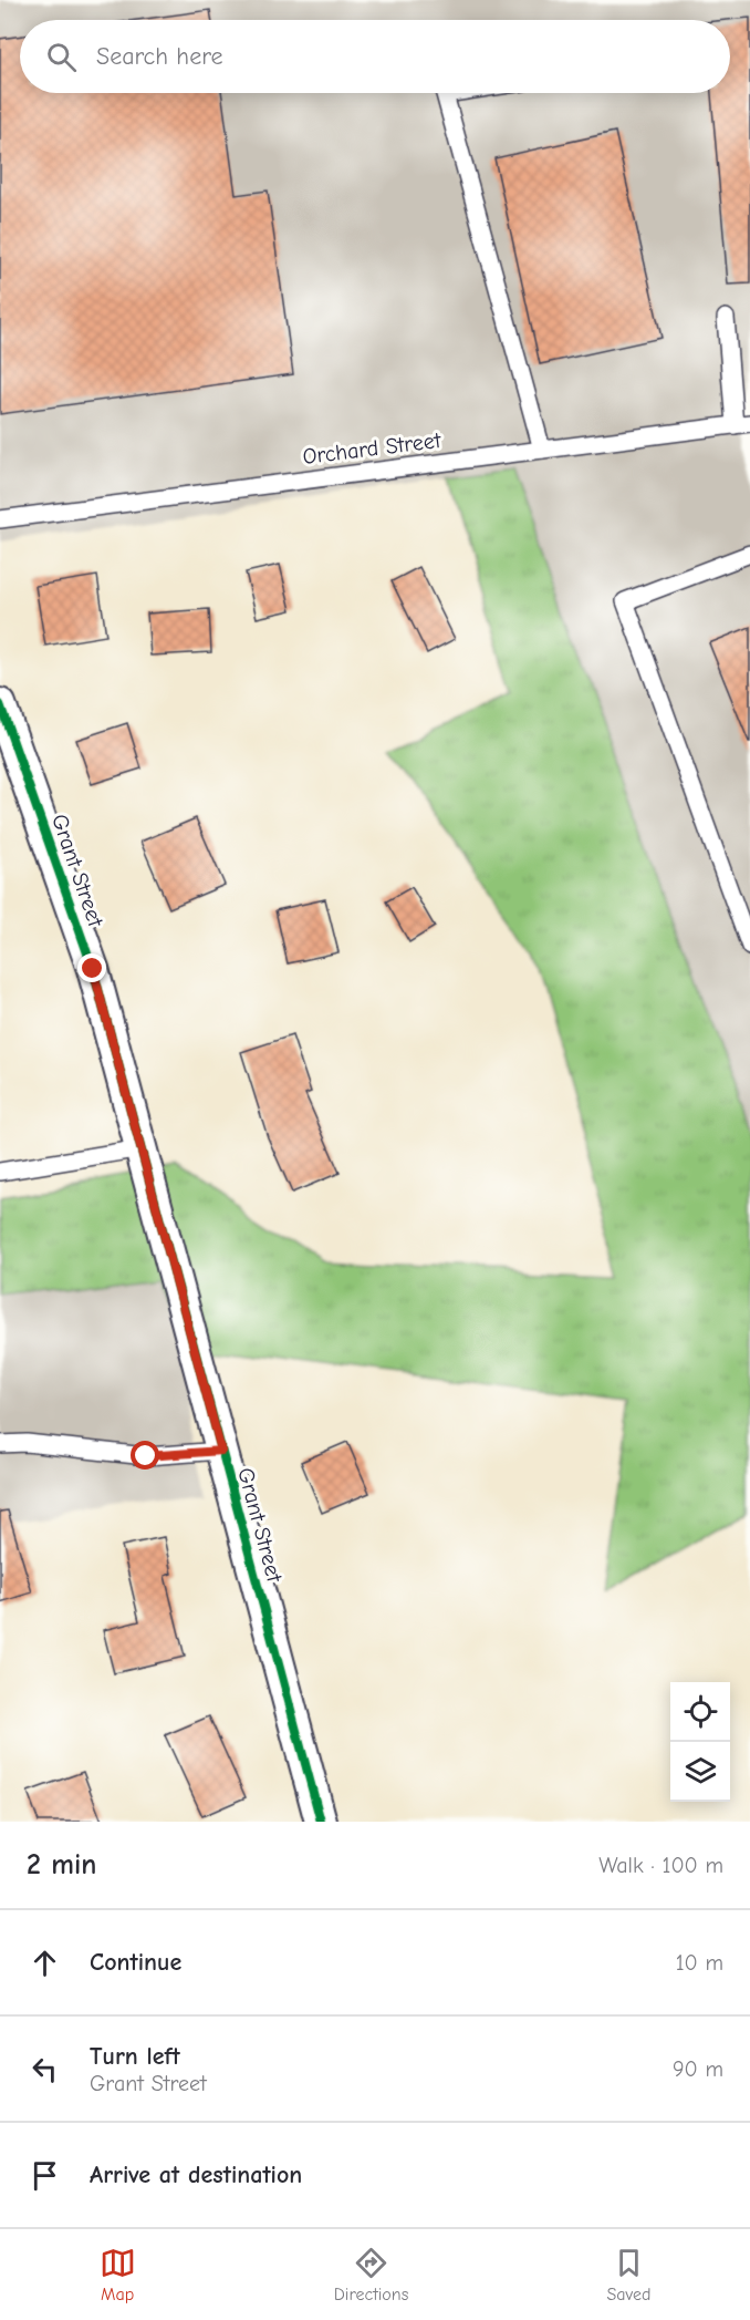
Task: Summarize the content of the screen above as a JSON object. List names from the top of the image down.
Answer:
{
  "streets": {
    "street": ["Grant Street"],
    "lane": ["Orchard Street"]
  },
  "page": {
    "search": "Search here",
    "heading": ["2 min", "Walk · 100 m"],
    "list": [
      ["Continue", "10 m"],
      ["Turn left", "Grant Street", "90 m"],
      "Arrive at destination"
    ],
    "nav": ["Map", "Directions", "Saved"]
  }
}
